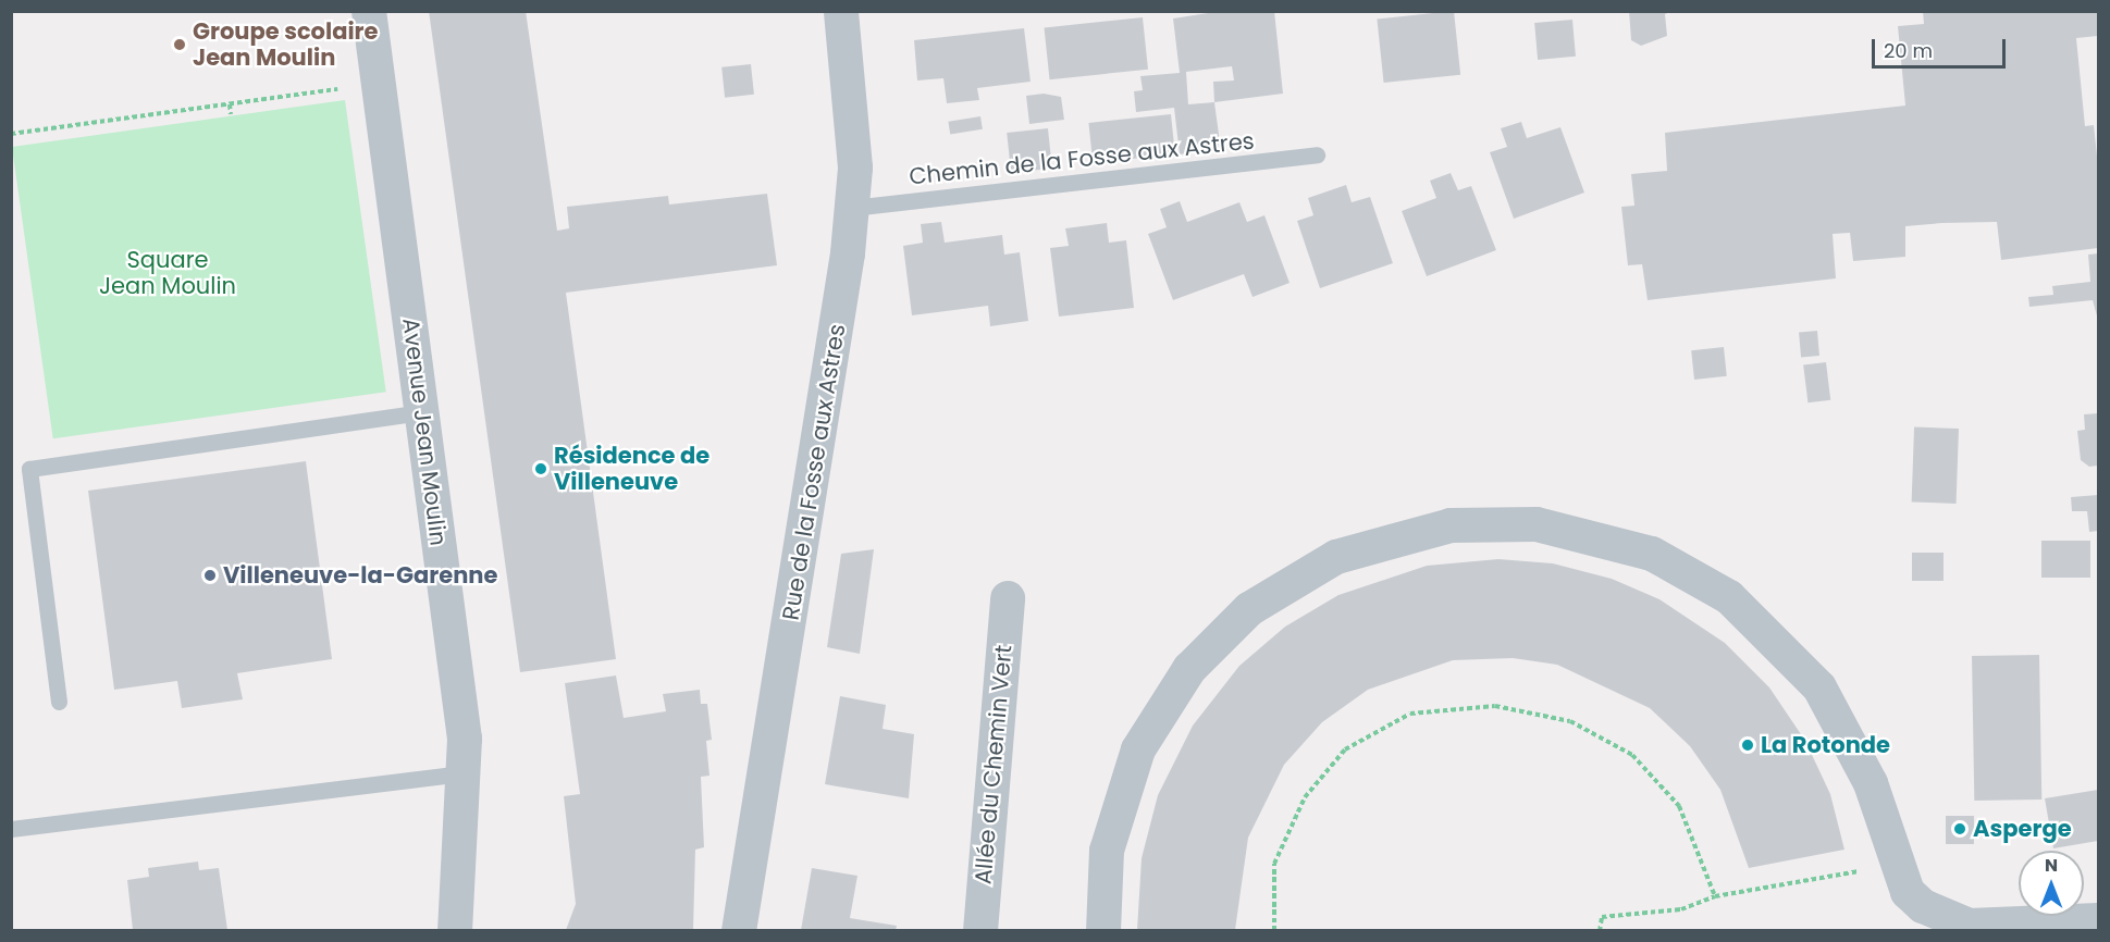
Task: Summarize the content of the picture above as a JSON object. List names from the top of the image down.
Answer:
{
  "streets": {
    "street": ["Avenue Jean Moulin", "Rue de la Fosse aux Astres", "Allée du Chemin Vert"],
    "lane": ["Chemin de la Fosse aux Astres"]
  },
  "crossings": [
    ["Chemin de la Fosse aux Astres", "Rue de la Fosse aux Astres"]
  ],
  "parks": ["Square Jean Moulin"],
  "places": [
    "Groupe scolaire Jean Moulin",
    "Résidence de Villeneuve",
    "Villeneuve-la-Garenne",
    "La Rotonde",
    "Asperge"
  ],
  "scale_bar": "20 m",
  "north": "top"
}
